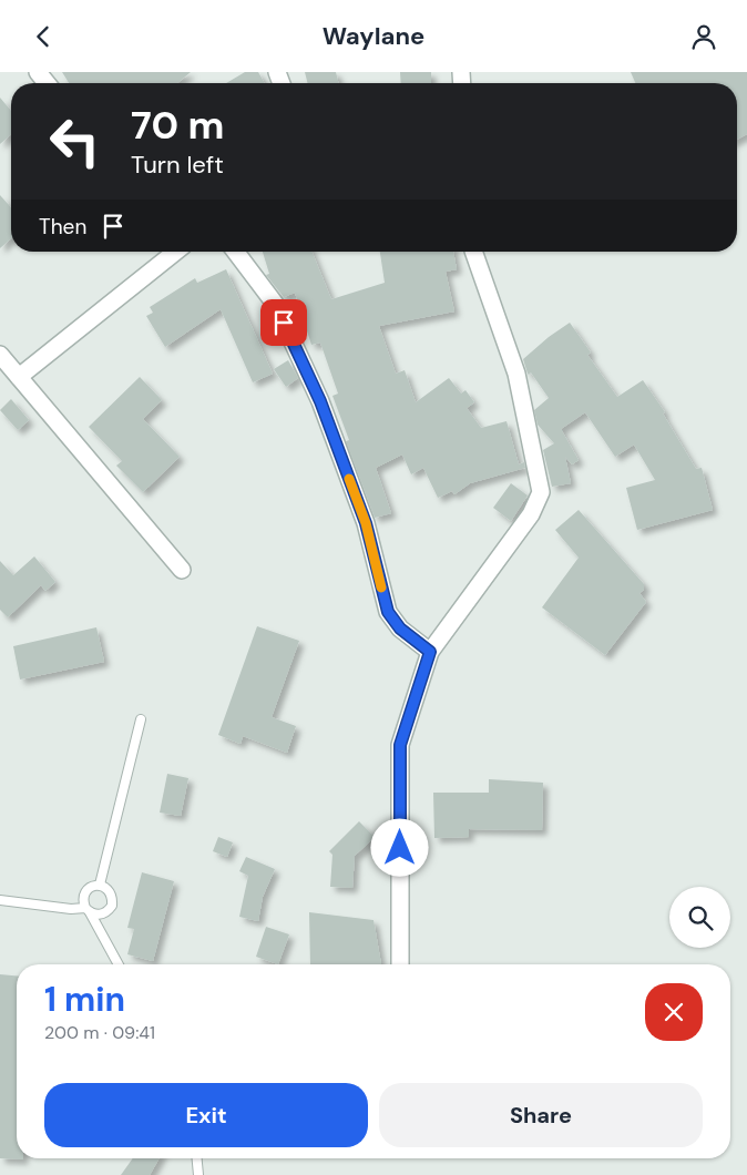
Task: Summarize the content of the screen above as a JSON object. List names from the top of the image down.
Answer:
{
  "page": {
    "header": "Waylane",
    "turn": ["70 m", "Turn left"],
    "then": "Then",
    "heading": ["1 min", "200 m · 09:41"],
    "buttons": ["Exit", "Share"]
  }
}
